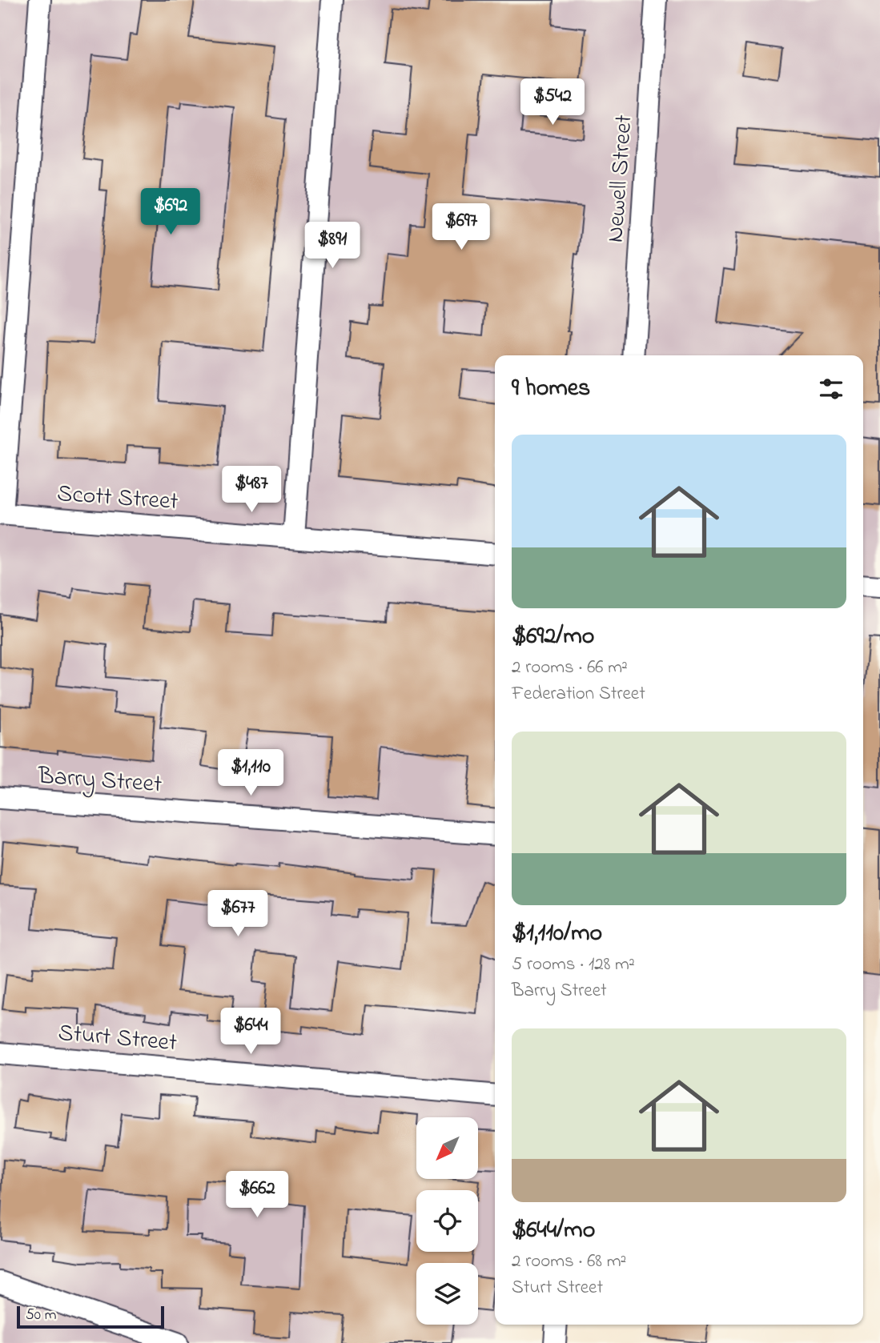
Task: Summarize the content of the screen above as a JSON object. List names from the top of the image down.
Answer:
{
  "streets": {
    "street": [
      "Newell Street",
      "Scott Street",
      "Barry Street",
      "Sturt Street"
    ]
  },
  "scale_bar": "50 m",
  "north": "bottom left",
  "page": {
    "price": [
      "$542",
      "$692",
      "$697",
      "$891",
      "$487",
      "$1,110",
      "$677",
      "$644",
      "$662"
    ],
    "heading": "9 homes",
    "list": [
      {
        "name": "$692/mo",
        "note": "2 rooms · 66 m² · Federation Street"
      },
      {
        "name": "$1,110/mo",
        "note": "5 rooms · 128 m² · Barry Street"
      },
      {
        "name": "$644/mo",
        "note": "2 rooms · 68 m² · Sturt Street"
      }
    ],
    "scale": "50 m"
  }
}
